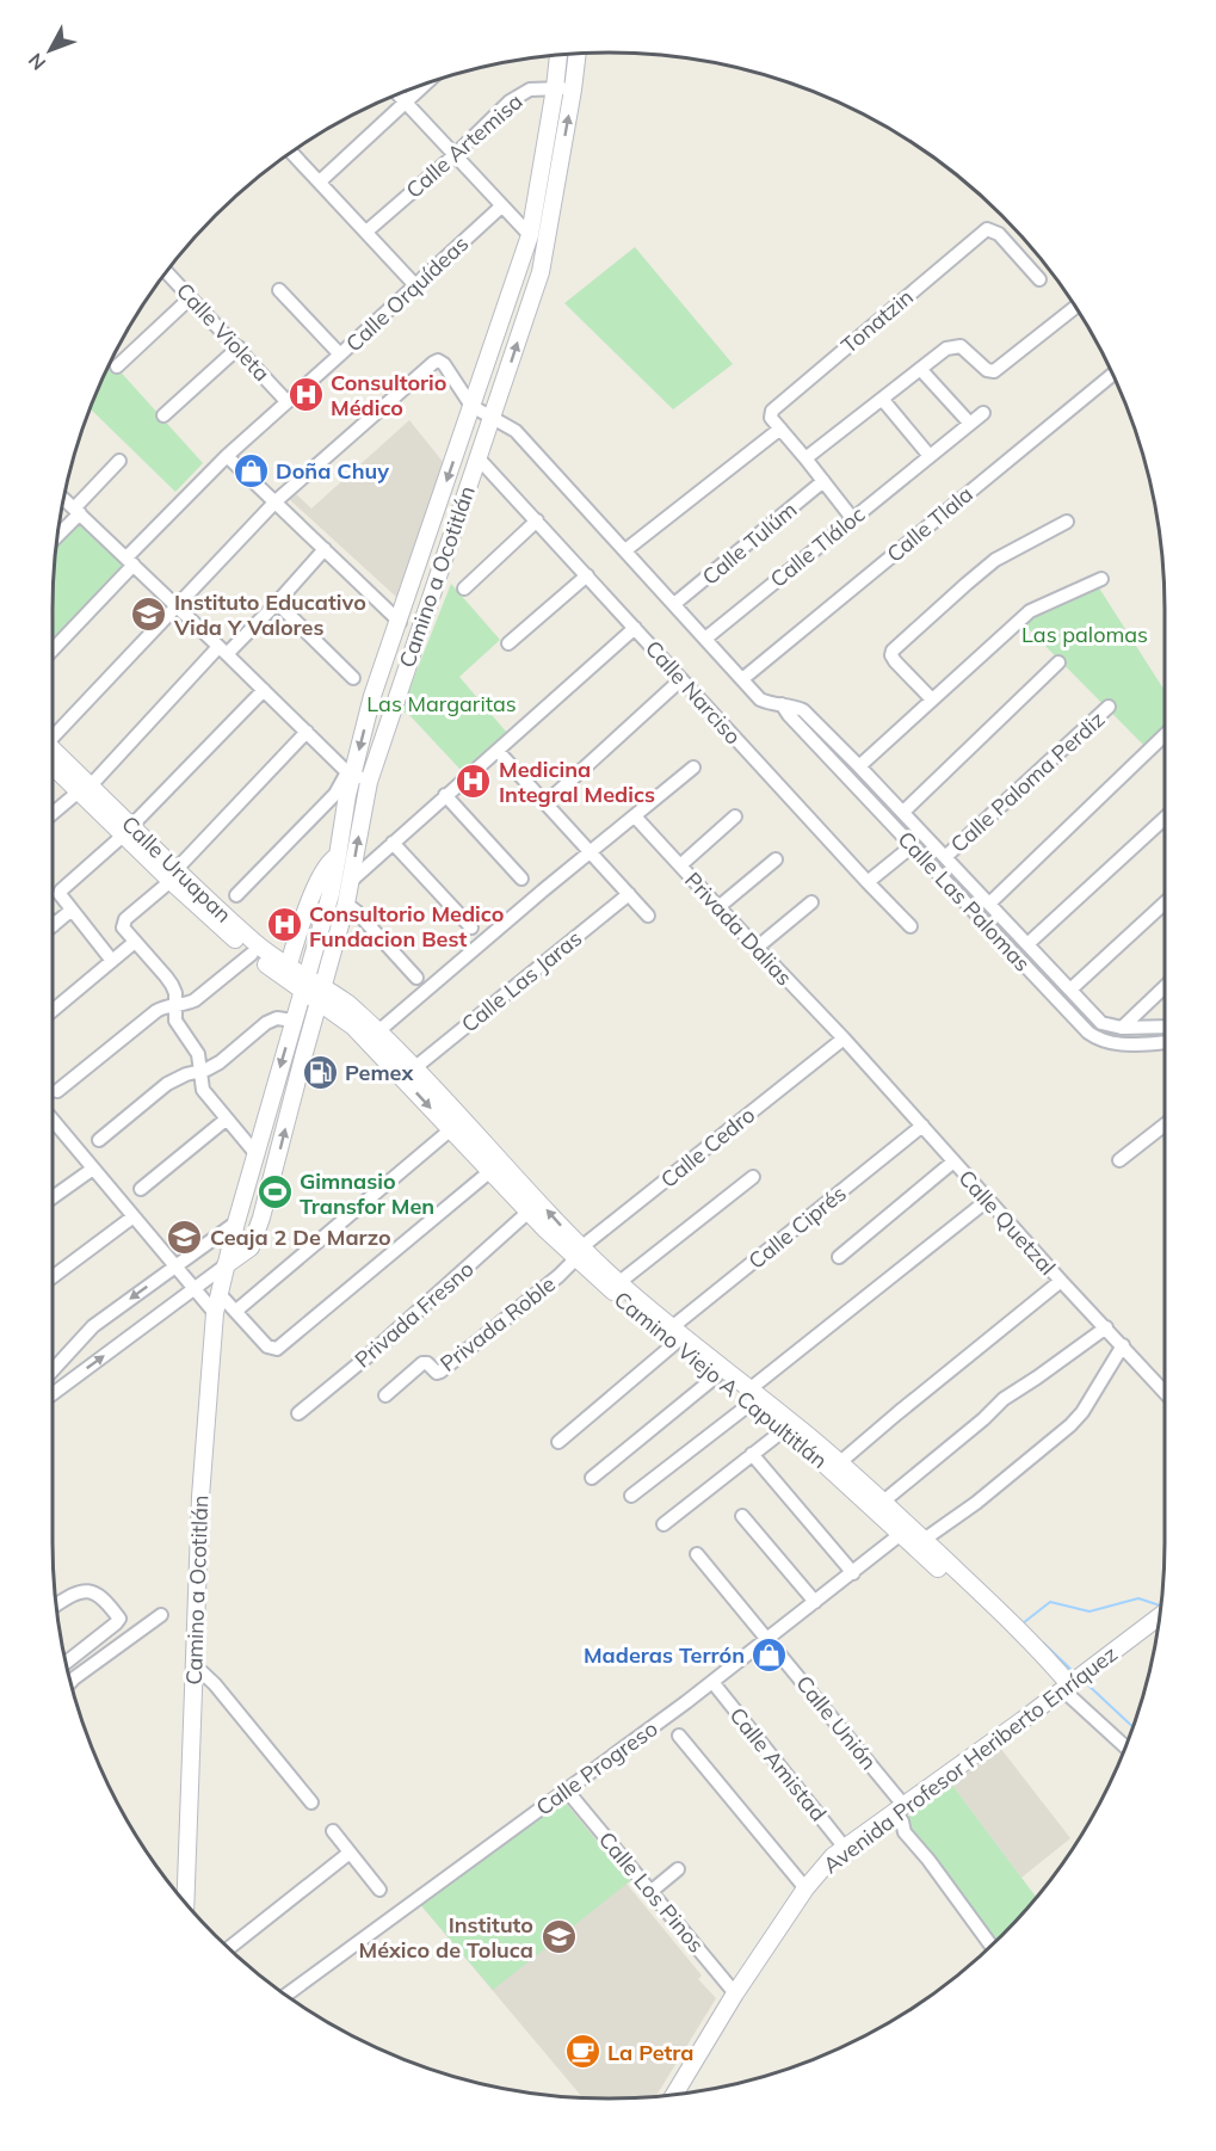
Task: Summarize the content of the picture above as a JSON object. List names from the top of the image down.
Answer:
{
  "streets": {
    "main road": [
      "Camino a Ocotitlán",
      "Calle Uruapan",
      "Camino Viejo A Capultitlán",
      "Avenida Profesor Heriberto Enríquez"
    ],
    "street": [
      "Calle Artemisa",
      "Calle Orquídeas",
      "Tonatzin",
      "Calle Violeta",
      "Calle Tlala",
      "Calle Tulúm",
      "Calle Tláloc",
      "Calle Narciso",
      "Calle Paloma Perdiz",
      "Calle Las Palomas",
      "Privada Dalias",
      "Calle Las Jaras",
      "Calle Cedro",
      "Calle Quetzal",
      "Calle Ciprés",
      "Privada Fresno",
      "Privada Roble",
      "Calle Unión",
      "Calle Amistad",
      "Calle Progreso",
      "Calle Los Pinos"
    ]
  },
  "crossings": [
    ["Calle Artemisa", "Camino a Ocotitlán"],
    ["Calle Orquídeas", "Calle Violeta"],
    ["Calle Tlala", "Calle Las Palomas"],
    ["Calle Tulúm", "Calle Las Palomas"],
    ["Calle Tláloc", "Calle Las Palomas"],
    ["Camino a Ocotitlán", "Calle Narciso"],
    ["Camino a Ocotitlán", "Calle Uruapan"],
    ["Camino a Ocotitlán", "Calle Las Palomas"],
    ["Camino a Ocotitlán", "Camino Viejo A Capultitlán"],
    ["Calle Paloma Perdiz", "Calle Las Palomas"],
    ["Calle Uruapan", "Camino Viejo A Capultitlán"],
    ["Privada Dalias", "Calle Cedro"],
    ["Privada Dalias", "Calle Quetzal"],
    ["Calle Las Jaras", "Camino Viejo A Capultitlán"],
    ["Calle Cedro", "Calle Quetzal"],
    ["Calle Cedro", "Privada Roble"],
    ["Calle Cedro", "Camino Viejo A Capultitlán"],
    ["Calle Quetzal", "Calle Ciprés"],
    ["Calle Ciprés", "Camino Viejo A Capultitlán"],
    ["Privada Fresno", "Camino Viejo A Capultitlán"],
    ["Privada Roble", "Camino Viejo A Capultitlán"],
    ["Camino Viejo A Capultitlán", "Avenida Profesor Heriberto Enríquez"],
    ["Camino Viejo A Capultitlán", "Calle Progreso"],
    ["Calle Unión", "Avenida Profesor Heriberto Enríquez"],
    ["Calle Unión", "Calle Progreso"],
    ["Avenida Profesor Heriberto Enríquez", "Calle Amistad"],
    ["Avenida Profesor Heriberto Enríquez", "Calle Los Pinos"],
    ["Calle Amistad", "Calle Progreso"],
    ["Calle Progreso", "Calle Los Pinos"]
  ],
  "parks": ["Las palomas", "Las Margaritas"],
  "places": {
    "hospital": ["Consultorio Médico", "Medicina Integral Medics", "Consultorio Medico Fundacion Best"],
    "shop": ["Doña Chuy", "Maderas Terrón"],
    "school or university": ["Instituto Educativo Vida Y Valores", "Ceaja 2 De Marzo", "Instituto México de Toluca"],
    "fuel station": ["Pemex"],
    "sports": ["Gimnasio Transfor Men"],
    "cafe": ["La Petra"]
  },
  "north": "bottom left"
}
